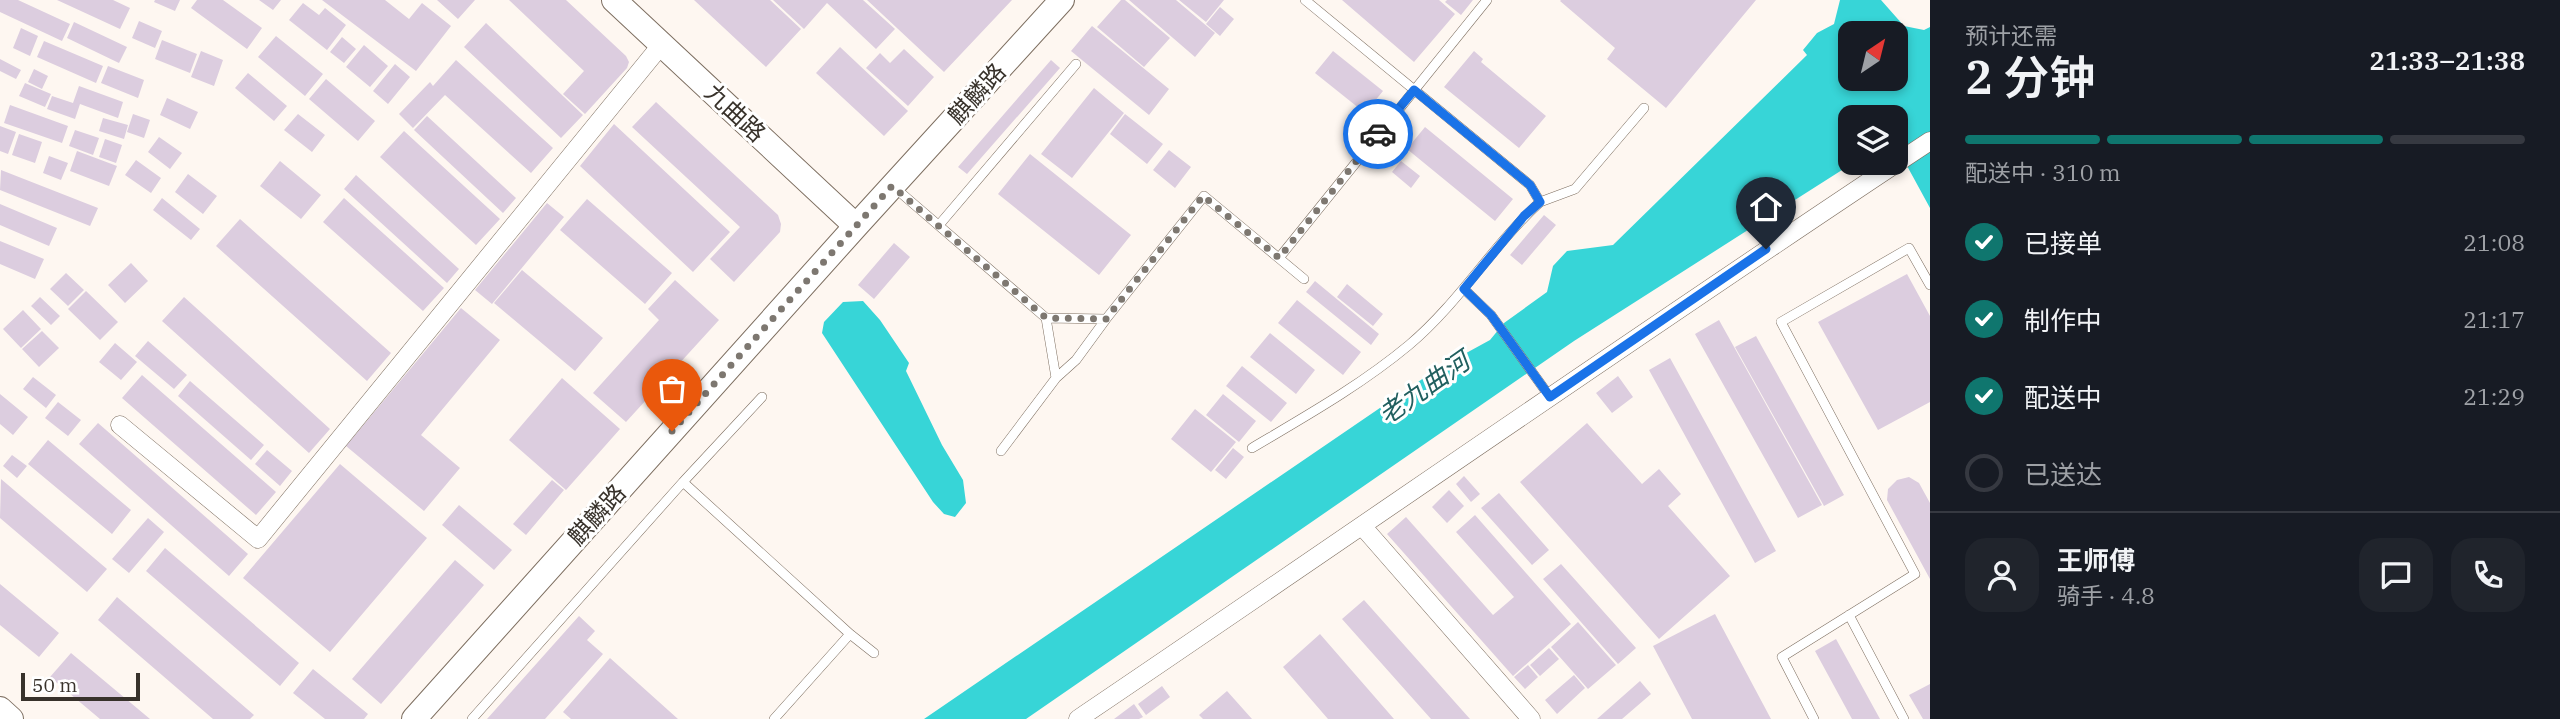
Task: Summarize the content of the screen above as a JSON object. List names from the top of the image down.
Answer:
{
  "streets": {
    "street": ["麒麟路", "九曲路"]
  },
  "crossings": [
    ["麒麟路", "九曲路"]
  ],
  "water": ["老九曲河"],
  "scale_bar": "50 m",
  "north": "top right",
  "page": {
    "heading": ["2 分钟", "预计还需", "21:33–21:38"],
    "panel": ["王师傅", "骑手 · 4.8"],
    "bar": "配送中 · 310 m",
    "list": [
      ["已接单", "21:08"],
      ["制作中", "21:17"],
      ["配送中", "21:29"],
      "已送达"
    ],
    "scale": "50 m"
  }
}
